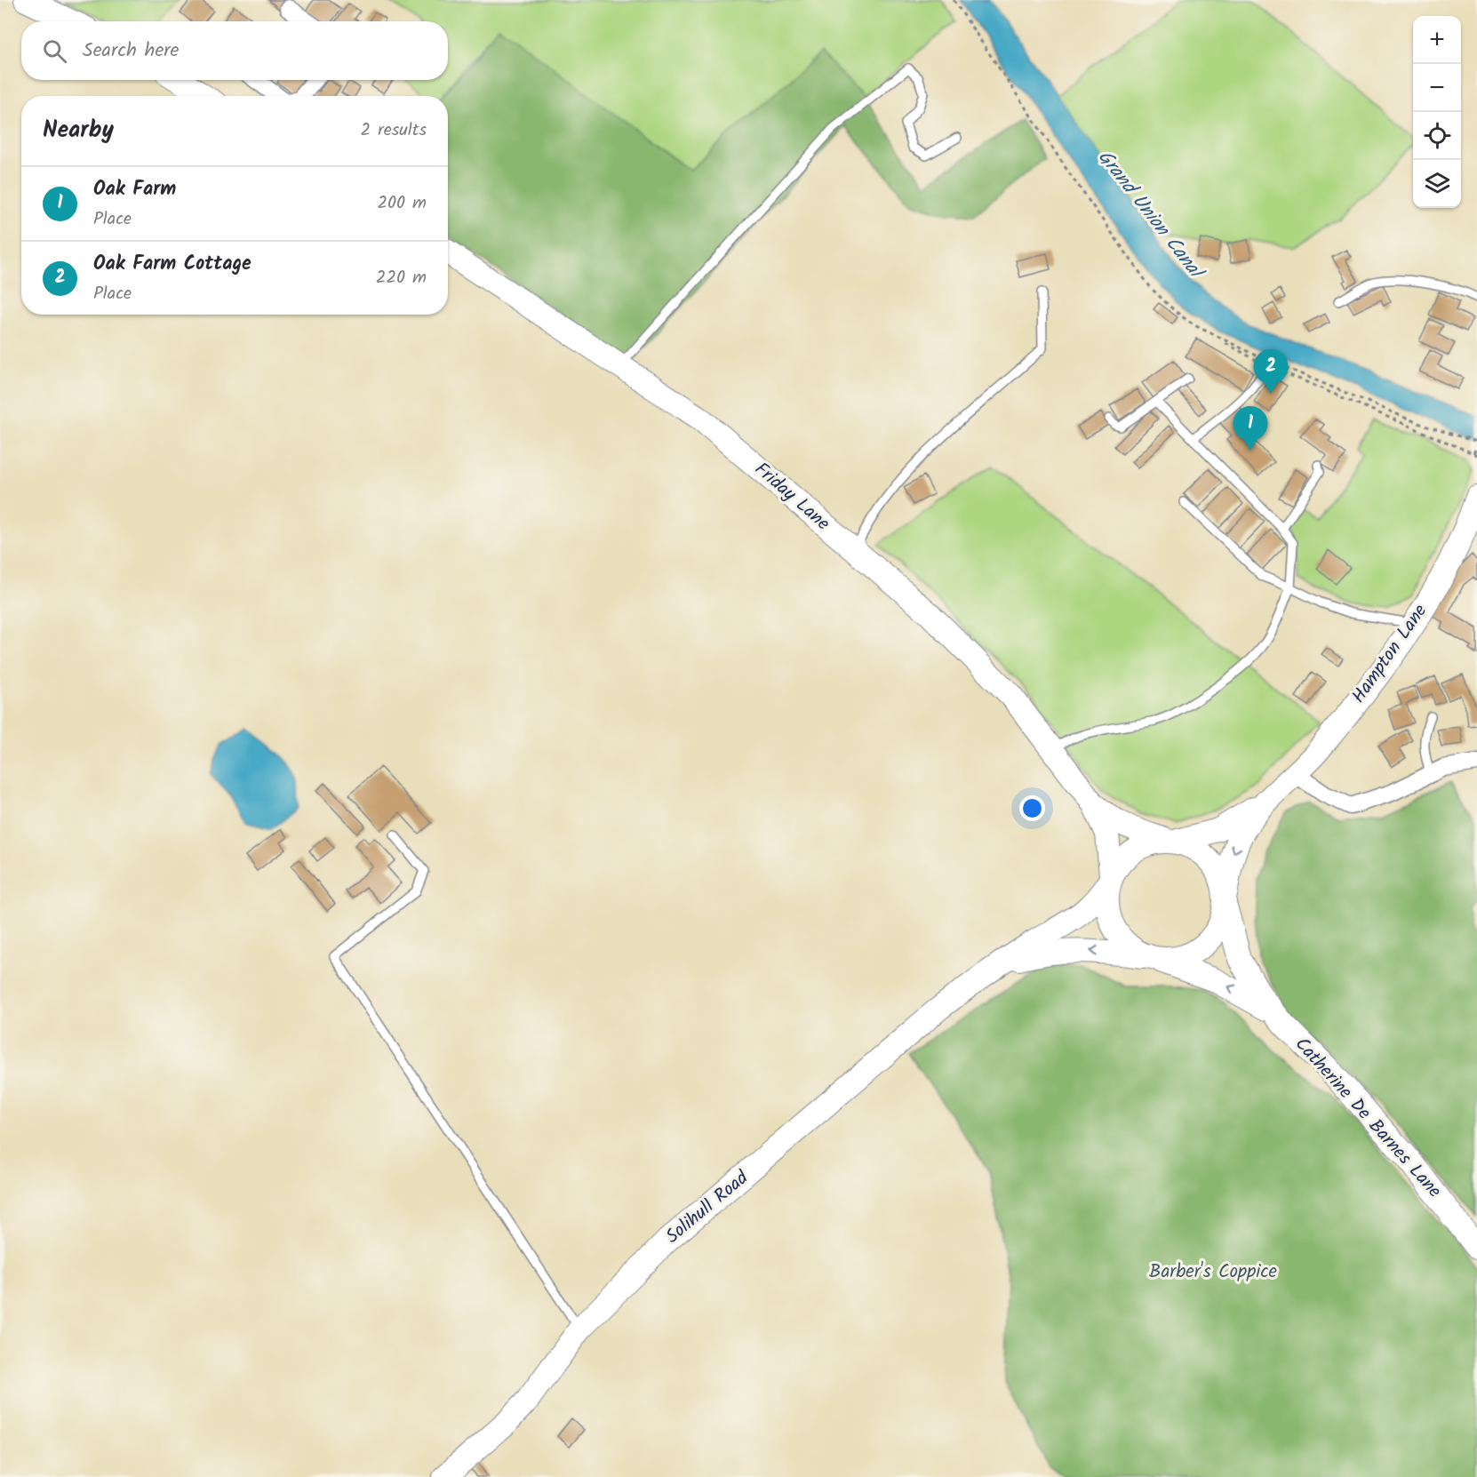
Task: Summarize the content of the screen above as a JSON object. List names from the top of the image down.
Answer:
{
  "streets": {
    "main road": [
      "Friday Lane",
      "Hampton Lane",
      "Catherine De Barnes Lane",
      "Solihull Road"
    ]
  },
  "crossings": [
    ["Friday Lane", "Hampton Lane"],
    ["Friday Lane", "Catherine De Barnes Lane"],
    ["Friday Lane", "Solihull Road"],
    ["Hampton Lane", "Catherine De Barnes Lane"],
    ["Hampton Lane", "Solihull Road"],
    ["Catherine De Barnes Lane", "Solihull Road"]
  ],
  "water": ["Grand Union Canal"],
  "parks": ["Barber's Coppice"],
  "page": {
    "map_buttons": ["+", "−"],
    "search": "Search here",
    "heading": ["Nearby", "2 results"],
    "list": [
      {
        "mark": "1",
        "name": "Oak Farm",
        "note": "Place",
        "value": "200 m"
      },
      {
        "mark": "2",
        "name": "Oak Farm Cottage",
        "note": "Place",
        "value": "220 m"
      }
    ],
    "pins": ["2", "1"]
  }
}
